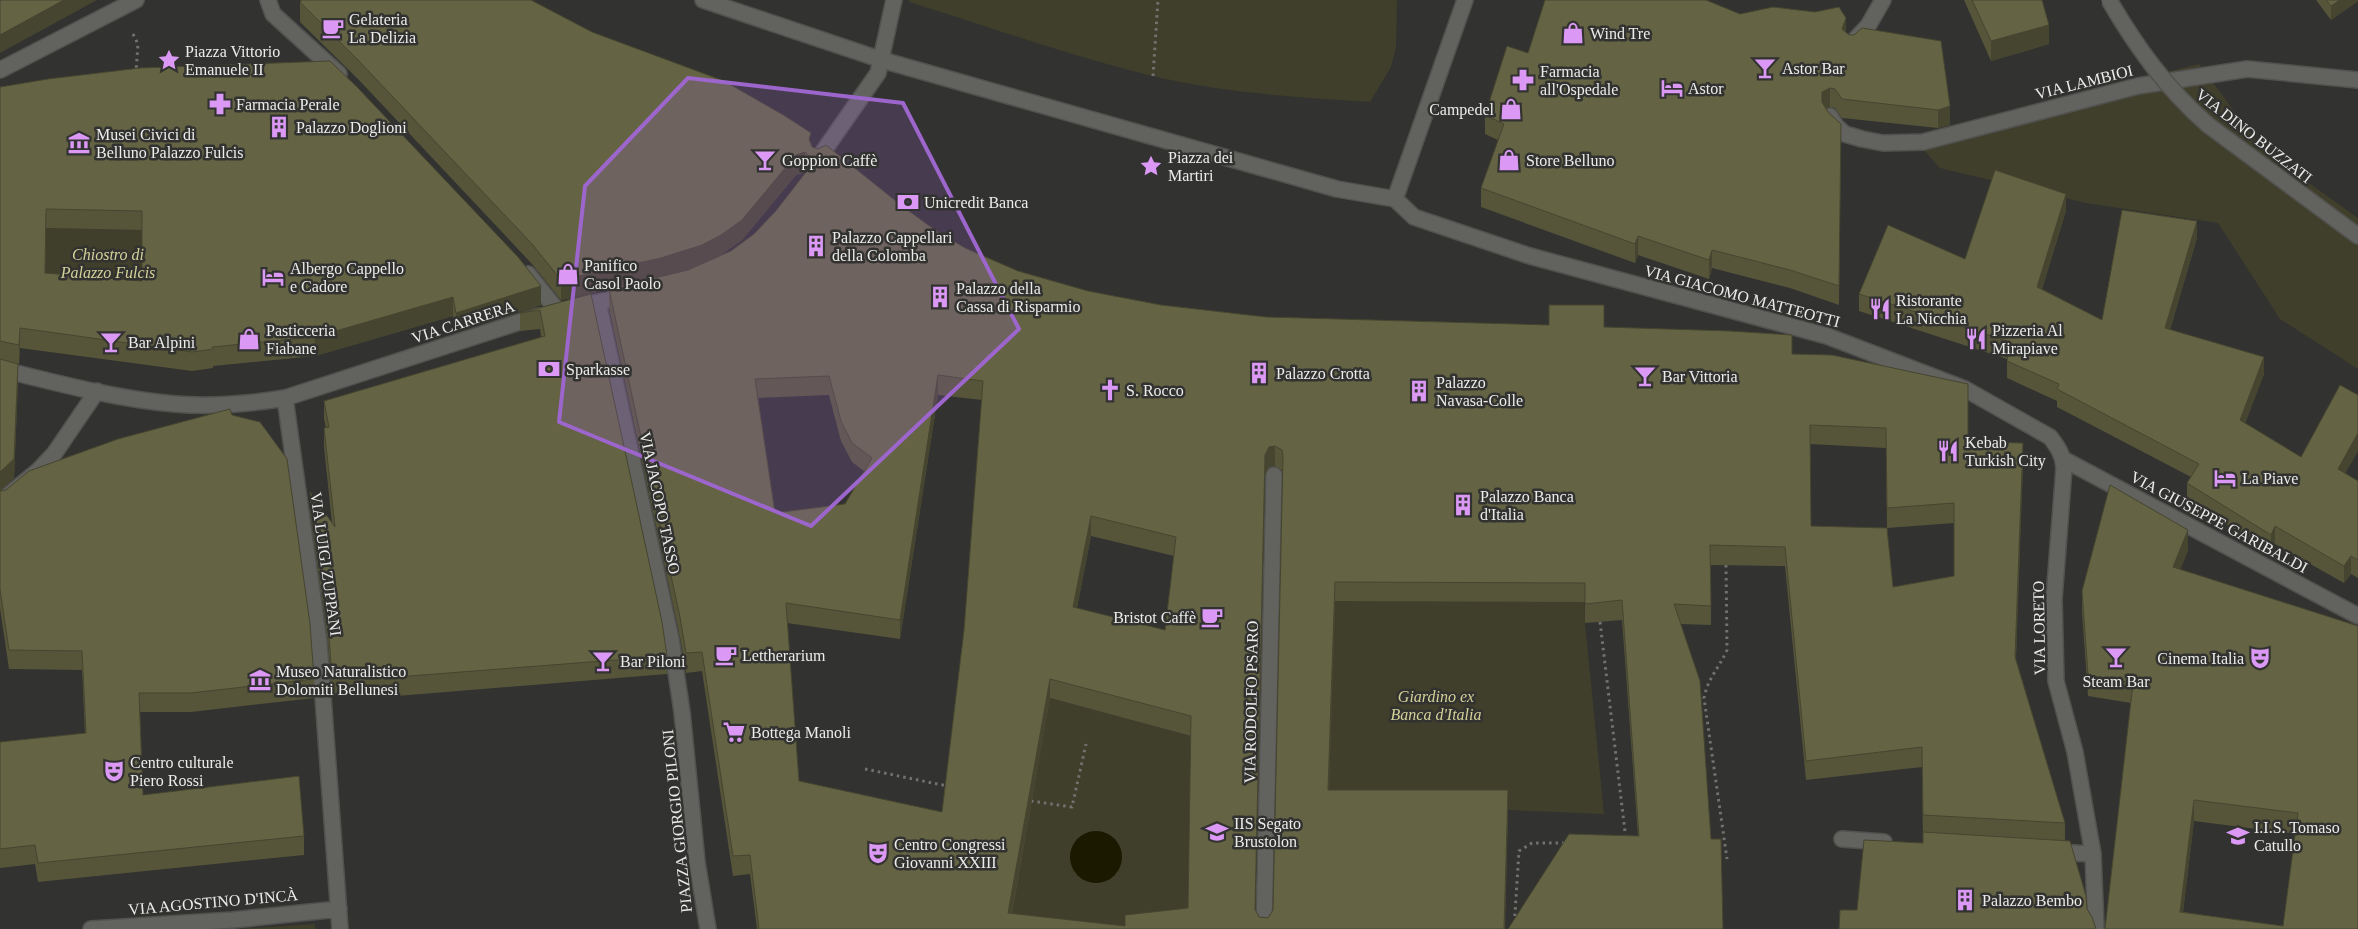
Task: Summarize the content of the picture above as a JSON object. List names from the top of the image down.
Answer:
{
  "streets": {
    "street": [
      "VIA LAMBIOI",
      "VIA DINO BUZZATI",
      "VIA GIACOMO MATTEOTTI",
      "VIA CARRERA",
      "VIA JACOPO TASSO",
      "VIA GIUSEPPE GARIBALDI",
      "VIA LUIGI ZUPPANI",
      "VIA LORETO",
      "VIA RODOLFO PSARO",
      "PIAZZA GIORGIO PILONI",
      "VIA AGOSTINO D'INCÀ"
    ]
  },
  "crossings": [
    ["VIA GIACOMO MATTEOTTI", "VIA GIUSEPPE GARIBALDI"],
    ["VIA GIACOMO MATTEOTTI", "VIA LORETO"],
    ["VIA CARRERA", "VIA JACOPO TASSO"],
    ["VIA CARRERA", "VIA LUIGI ZUPPANI"],
    ["VIA JACOPO TASSO", "PIAZZA GIORGIO PILONI"],
    ["VIA GIUSEPPE GARIBALDI", "VIA LORETO"],
    ["VIA LUIGI ZUPPANI", "VIA AGOSTINO D'INCÀ"]
  ],
  "parks": ["Chiostro di Palazzo Fulcis", "Giardino ex Banca d'Italia"],
  "places": {
    "cafe": ["Gelateria La Delizia", "Bristot Caffè", "Lettherarium"],
    "shop": [
      "Wind Tre",
      "Campedel",
      "Store Belluno",
      "Panifico Casol Paolo",
      "Pasticceria Fiabane"
    ],
    "place": ["Piazza Vittorio Emanuele II", "Piazza dei Martiri"],
    "bar": [
      "Astor Bar",
      "Goppion Caffè",
      "Bar Alpini",
      "Bar Vittoria",
      "Steam Bar",
      "Bar Piloni"
    ],
    "pharmacy": ["Farmacia all'Ospedale", "Farmacia Perale"],
    "hotel": ["Astor", "Albergo Cappello e Cadore", "La Piave"],
    "building": [
      "Palazzo Doglioni",
      "Palazzo Cappellari della Colomba",
      "Palazzo della Cassa di Risparmio",
      "Palazzo Crotta",
      "Palazzo Navasa-Colle",
      "Palazzo Banca d'Italia",
      "Palazzo Bembo"
    ],
    "museum": ["Musei Civici di Belluno Palazzo Fulcis", "Museo Naturalistico Dolomiti Bellunesi"],
    "bank": ["Unicredit Banca", "Sparkasse"],
    "restaurant": ["Ristorante La Nicchia", "Pizzeria Al Mirapiave", "Kebab Turkish City"],
    "church": ["S. Rocco"],
    "theatre": ["Cinema Italia", "Centro culturale Piero Rossi", "Centro Congressi Giovanni XXIII"],
    "supermarket": ["Bottega Manoli"],
    "school or university": ["IIS Segato Brustolon", "I.I.S. Tomaso Catullo"]
  }
}
